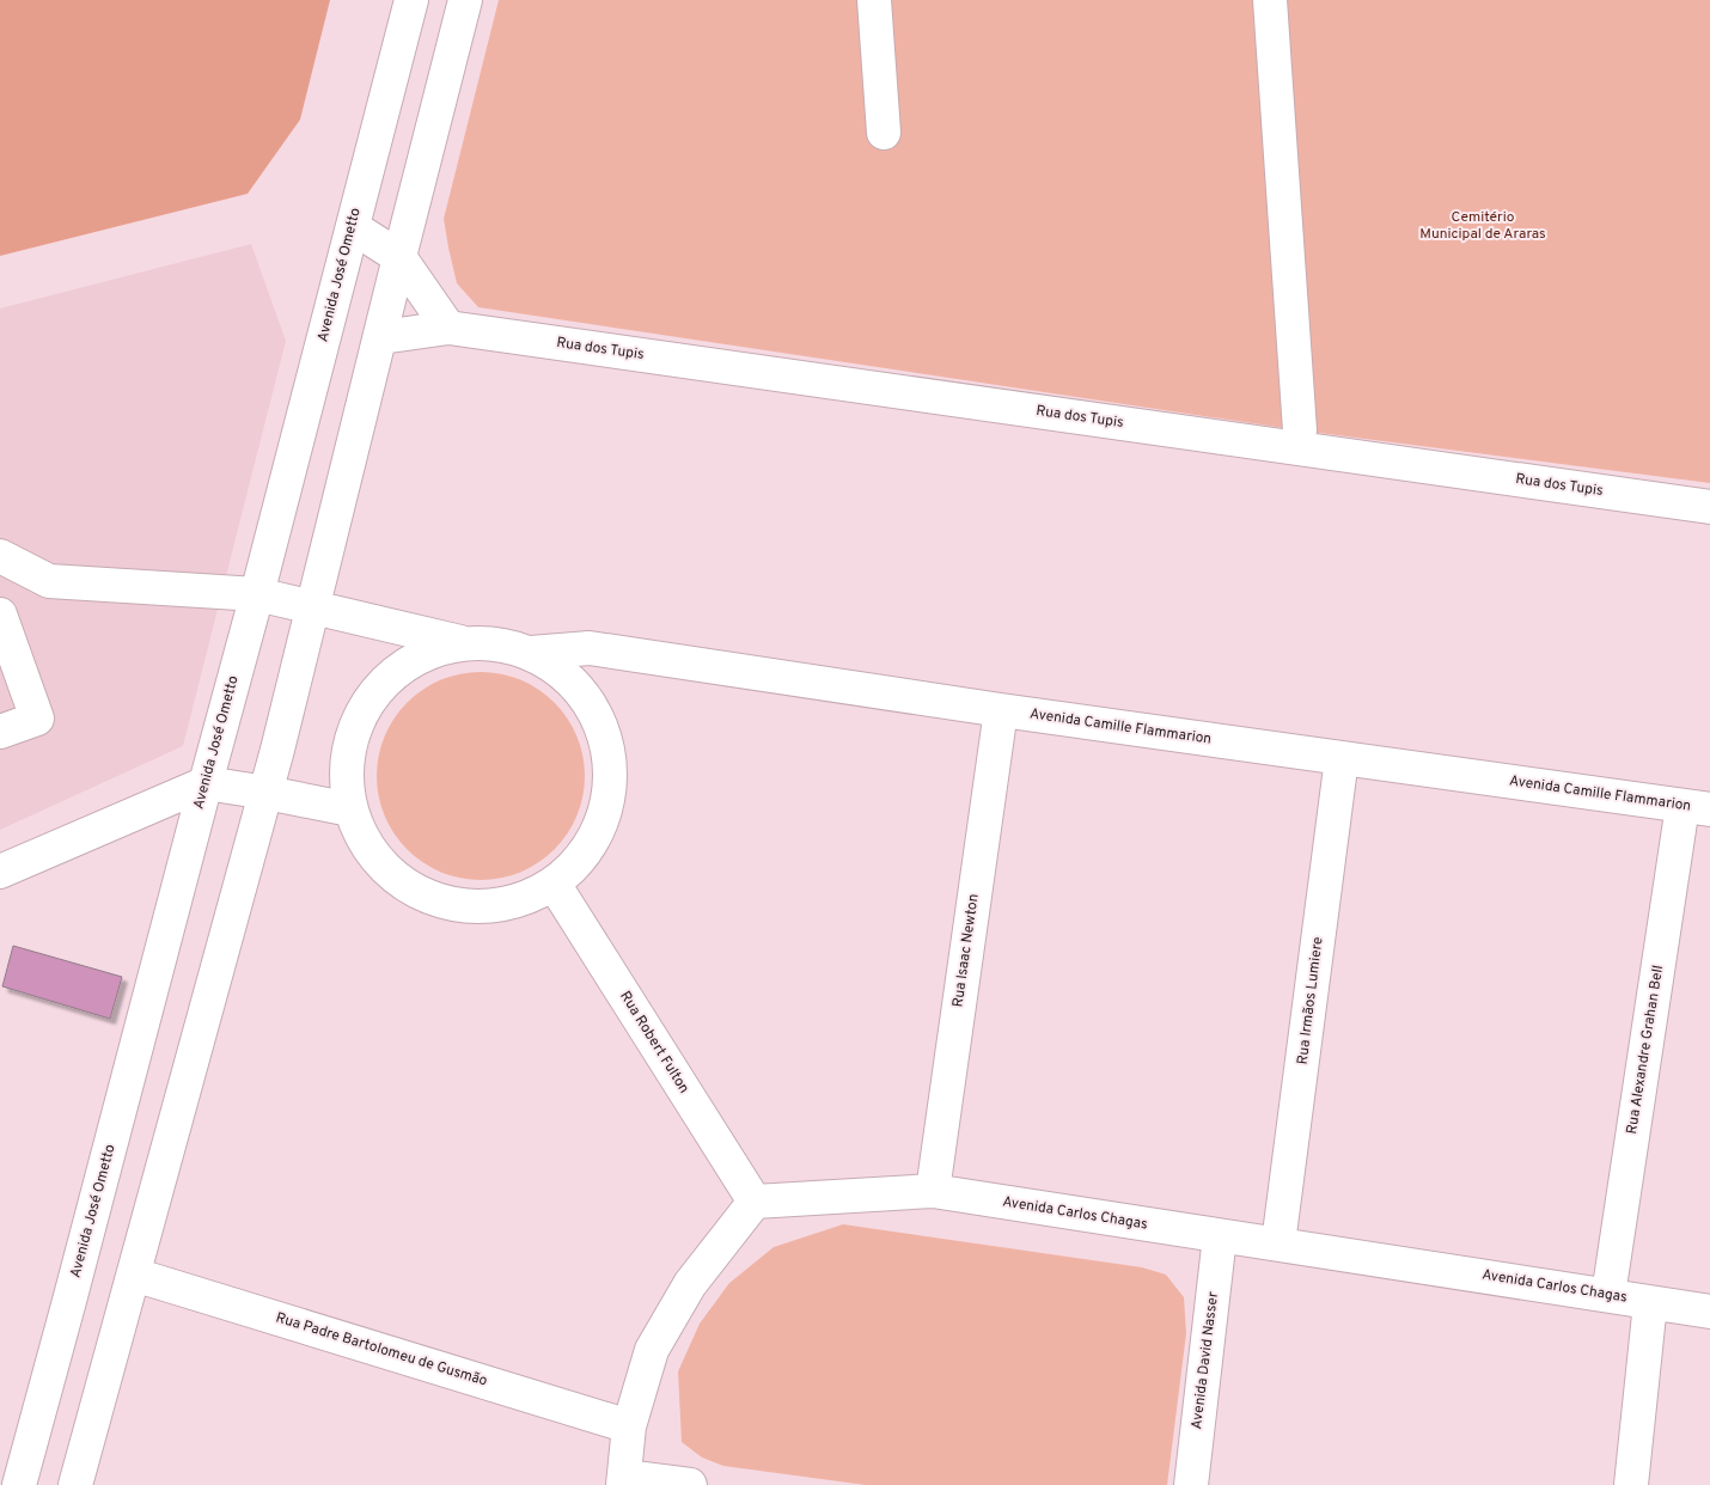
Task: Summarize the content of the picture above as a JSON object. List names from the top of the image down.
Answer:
{
  "streets": {
    "street": [
      "Avenida José Ometto",
      "Rua dos Tupis",
      "Avenida Camille Flammarion",
      "Rua Isaac Newton",
      "Rua Irmãos Lumiere",
      "Rua Robert Fulton",
      "Rua Alexandre Grahan Bell",
      "Avenida Carlos Chagas",
      "Rua Padre Bartolomeu de Gusmão",
      "Avenida David Nasser"
    ]
  },
  "crossings": [
    ["Avenida Camille Flammarion", "Rua Isaac Newton"],
    ["Avenida Camille Flammarion", "Rua Irmãos Lumiere"],
    ["Avenida Camille Flammarion", "Rua Alexandre Grahan Bell"],
    ["Rua Isaac Newton", "Avenida Carlos Chagas"],
    ["Rua Irmãos Lumiere", "Avenida Carlos Chagas"],
    ["Rua Robert Fulton", "Avenida Carlos Chagas"],
    ["Rua Alexandre Grahan Bell", "Avenida Carlos Chagas"],
    ["Avenida Carlos Chagas", "Avenida David Nasser"]
  ],
  "parks": ["Cemitério Municipal de Araras"]
}
